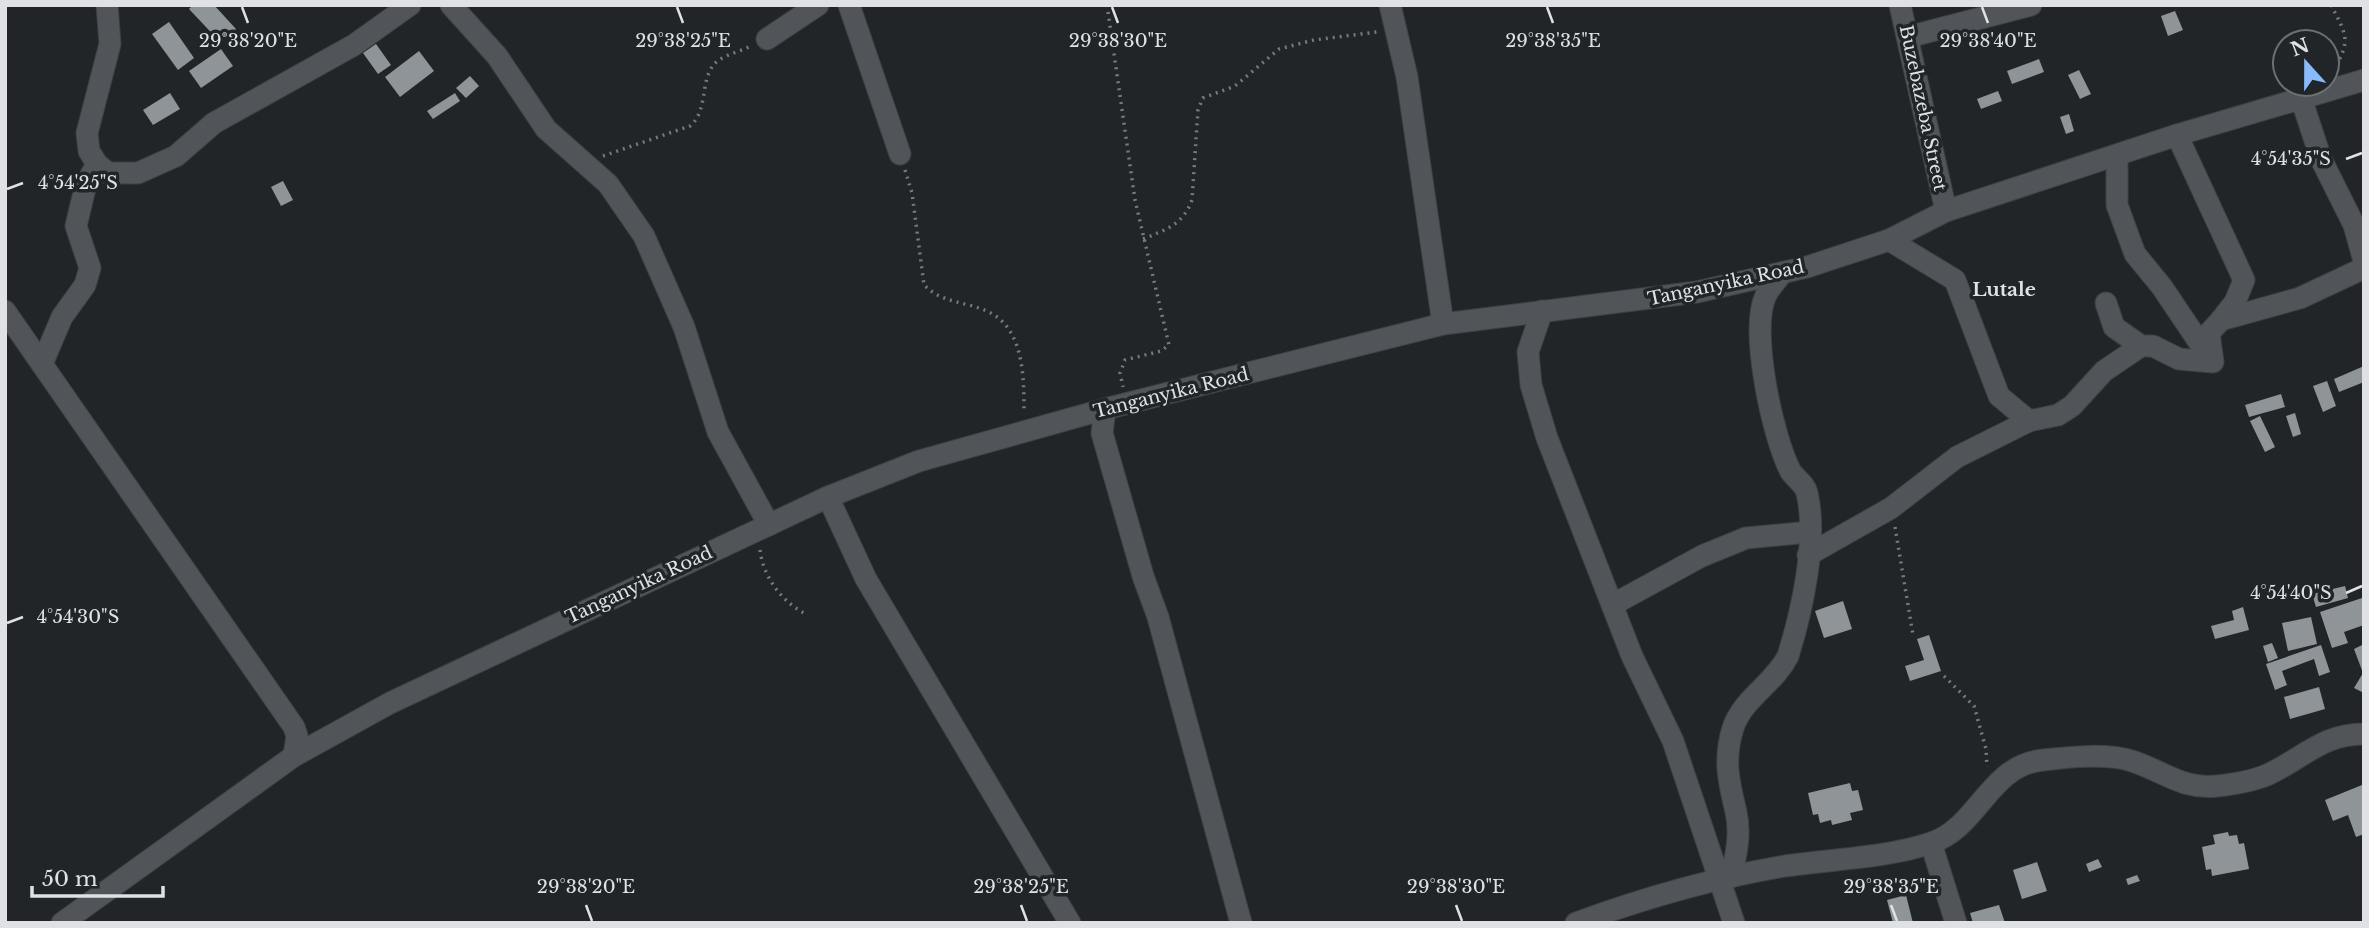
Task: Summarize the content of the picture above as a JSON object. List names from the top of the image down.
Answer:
{
  "streets": {
    "street": ["Buzebazeba Street", "Tanganyika Road"]
  },
  "crossings": [
    ["Buzebazeba Street", "Tanganyika Road"]
  ],
  "districts": ["Lutale"],
  "scale_bar": "50 m",
  "north": "top",
  "coordinates": [
    "29°38'20\"E",
    "29°38'25\"E",
    "29°38'30\"E",
    "29°38'35\"E",
    "29°38'40\"E",
    "4°54'35\"S",
    "4°54'25\"S",
    "4°54'40\"S",
    "4°54'30\"S"
  ]
}
